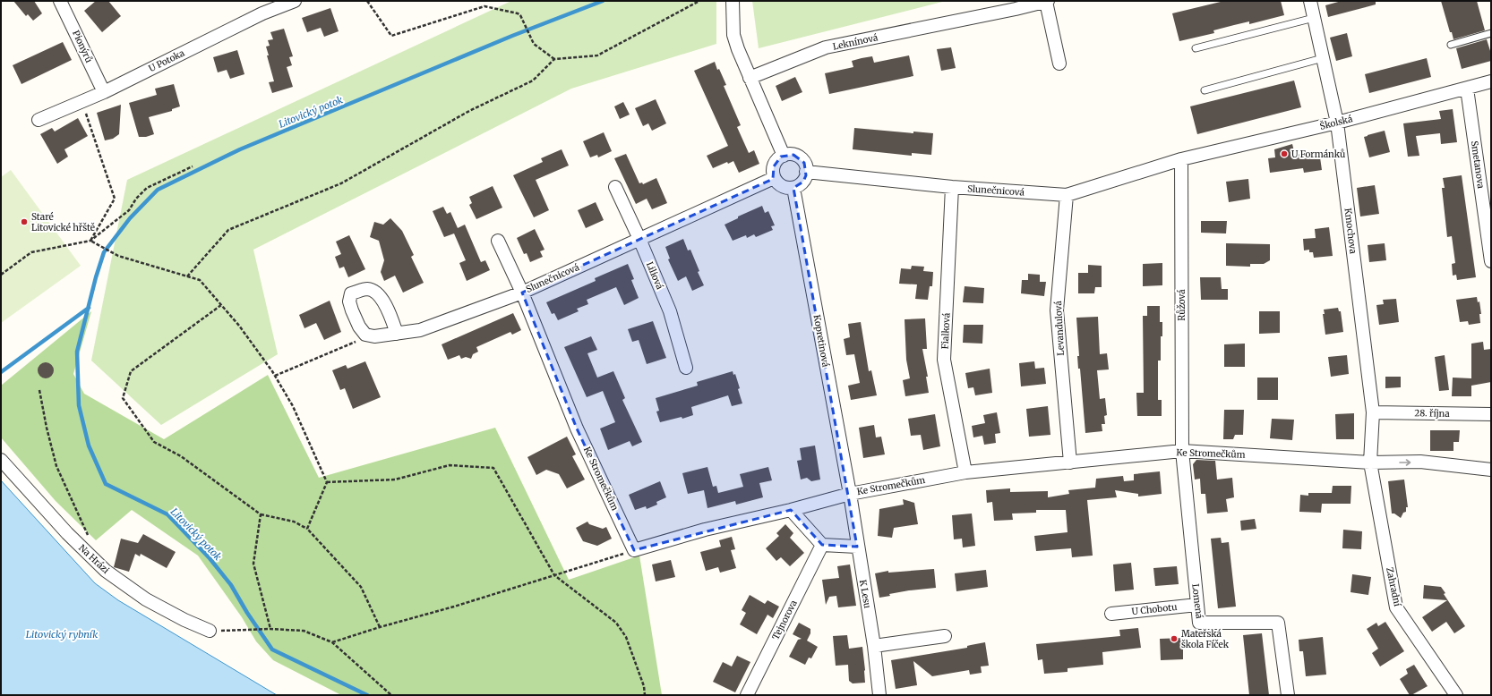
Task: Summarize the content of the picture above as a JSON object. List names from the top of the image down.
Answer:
{
  "streets": {
    "street": [
      "Leknínová",
      "Pionýrů",
      "U Potoka",
      "Školská",
      "Smetanova",
      "Slunečnicová",
      "Kmochova",
      "Liliová",
      "Růžová",
      "Levandulová",
      "Fialková",
      "Kopretinová",
      "28. října",
      "Ke Stromečkům",
      "Na Hrázi",
      "Zahradní",
      "K Lesu",
      "Lomená",
      "U Chobotu",
      "Tejnorova"
    ]
  },
  "crossings": [
    ["Pionýrů", "U Potoka"],
    ["Školská", "Smetanova"],
    ["Školská", "Slunečnicová"],
    ["Školská", "Kmochova"],
    ["Školská", "Růžová"],
    ["Slunečnicová", "Liliová"],
    ["Slunečnicová", "Růžová"],
    ["Slunečnicová", "Levandulová"],
    ["Slunečnicová", "Fialková"],
    ["Slunečnicová", "Kopretinová"],
    ["Slunečnicová", "Ke Stromečkům"],
    ["Kmochova", "28. října"],
    ["Kmochova", "Ke Stromečkům"],
    ["Kmochova", "Zahradní"],
    ["Růžová", "Ke Stromečkům"],
    ["Růžová", "Lomená"],
    ["Levandulová", "Ke Stromečkům"],
    ["Fialková", "Ke Stromečkům"],
    ["Kopretinová", "Ke Stromečkům"],
    ["Kopretinová", "K Lesu"],
    ["Ke Stromečkům", "Zahradní"],
    ["Ke Stromečkům", "K Lesu"],
    ["Ke Stromečkům", "Lomená"],
    ["Lomená", "U Chobotu"]
  ],
  "water": ["Litovický potok", "Litovický rybník"],
  "places": ["U Formánků", "Staré Litovické hřště", "Mateřská škola Fíček"]
}
